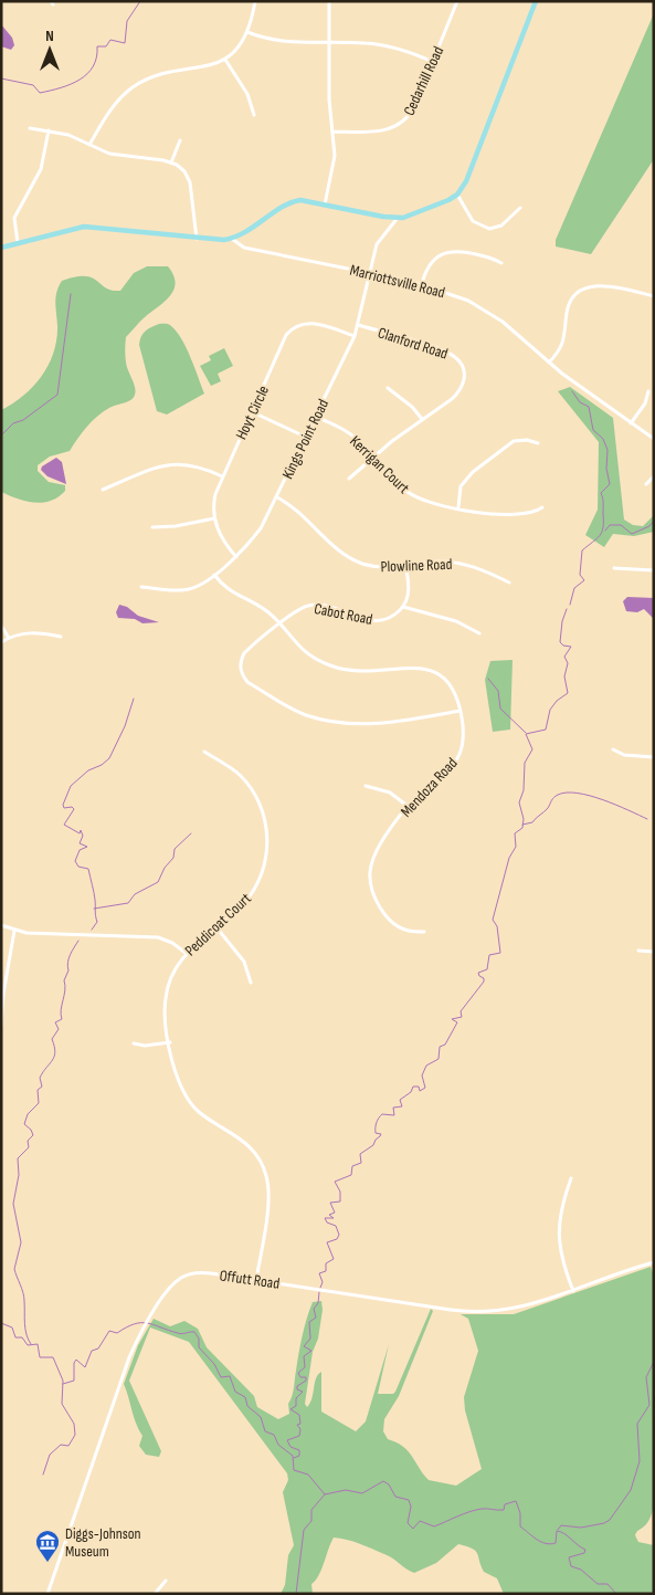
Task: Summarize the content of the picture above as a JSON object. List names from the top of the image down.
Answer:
{
  "streets": {
    "main road": ["Marriottsville Road"],
    "street": [
      "Cedarhill Road",
      "Clanford Road",
      "Hoyt Circle",
      "Kings Point Road",
      "Kerrigan Court",
      "Plowline Road",
      "Cabot Road",
      "Mendoza Road",
      "Peddicoat Court",
      "Offutt Road"
    ]
  },
  "crossings": [
    ["Marriottsville Road", "Kings Point Road"],
    ["Clanford Road", "Kings Point Road"],
    ["Clanford Road", "Kerrigan Court"],
    ["Hoyt Circle", "Kings Point Road"],
    ["Kings Point Road", "Kerrigan Court"],
    ["Kings Point Road", "Plowline Road"],
    ["Kings Point Road", "Mendoza Road"],
    ["Cabot Road", "Mendoza Road"],
    ["Peddicoat Court", "Offutt Road"]
  ],
  "places": {
    "museum": ["Diggs-Johnson Museum"]
  },
  "north": "top"
}
